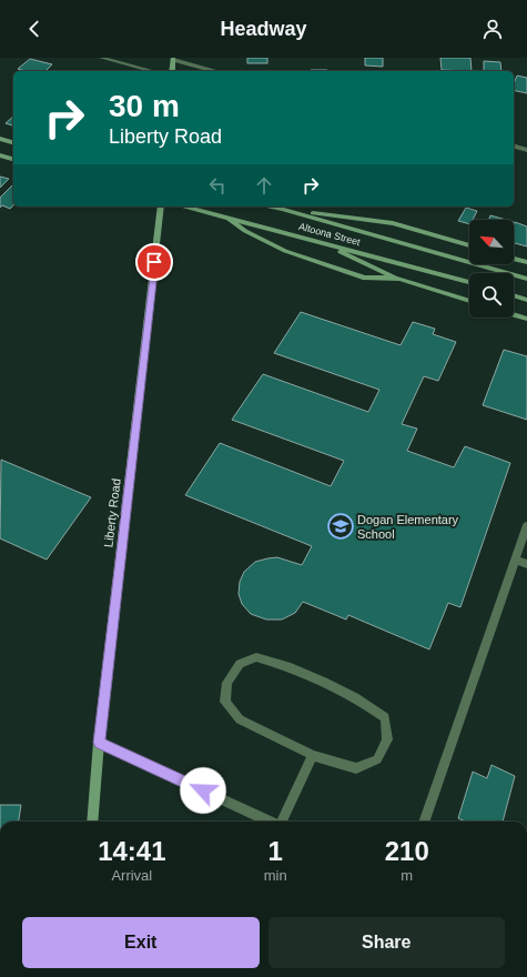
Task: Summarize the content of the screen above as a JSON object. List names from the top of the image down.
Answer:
{
  "streets": {
    "main road": ["Altoona Street", "Liberty Road"]
  },
  "places": {
    "school or university": ["Dogan Elementary School"]
  },
  "north": "top left",
  "page": {
    "header": "Headway",
    "turn": ["30 m", "Liberty Road"],
    "eta": [
      "14:41",
      "Arrival",
      "1",
      "min",
      "210",
      "m"
    ],
    "buttons": ["Exit", "Share"]
  }
}
